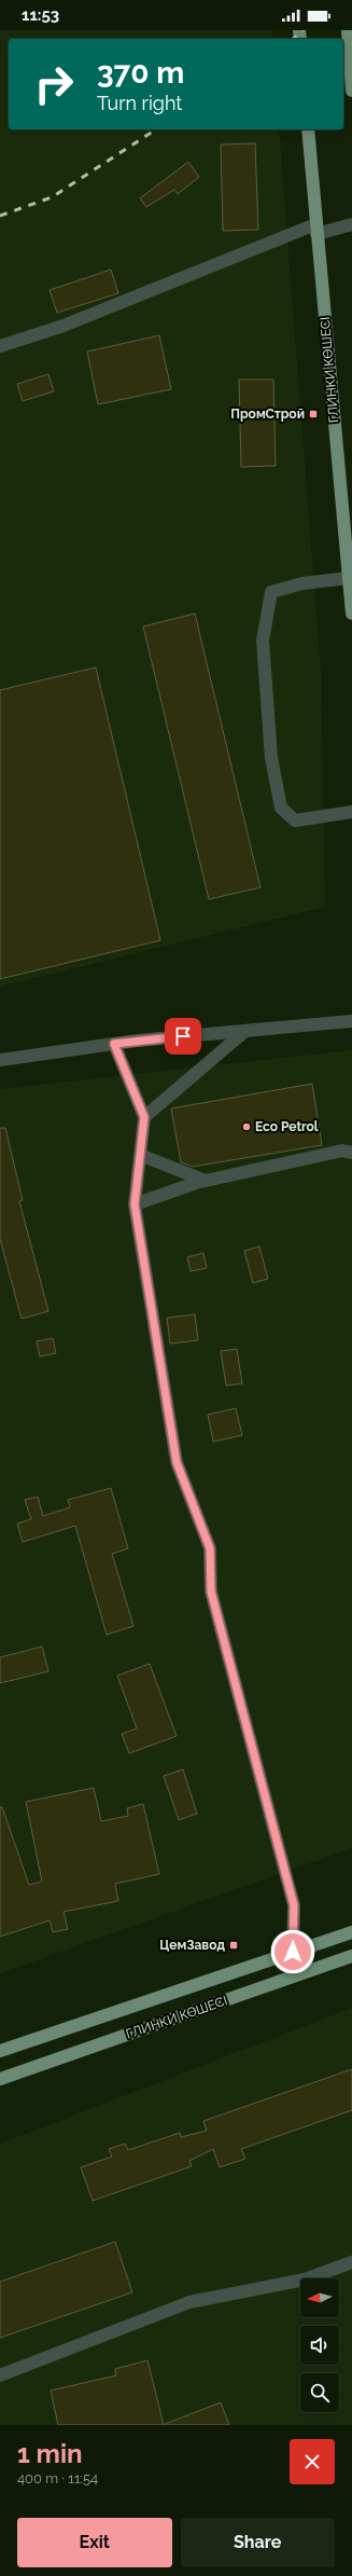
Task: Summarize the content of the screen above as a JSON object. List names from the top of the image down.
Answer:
{
  "streets": {
    "main road": ["ГЛИНКИ КӨШЕСІ"]
  },
  "places": {
    "transit": ["ПромСтрой", "ЦемЗавод"],
    "other": ["Eco Petrol"]
  },
  "north": "left",
  "page": {
    "status": "11:53",
    "turn": ["370 m", "Turn right"],
    "heading": ["1 min", "400 m · 11:54"],
    "buttons": ["Exit", "Share"]
  }
}
